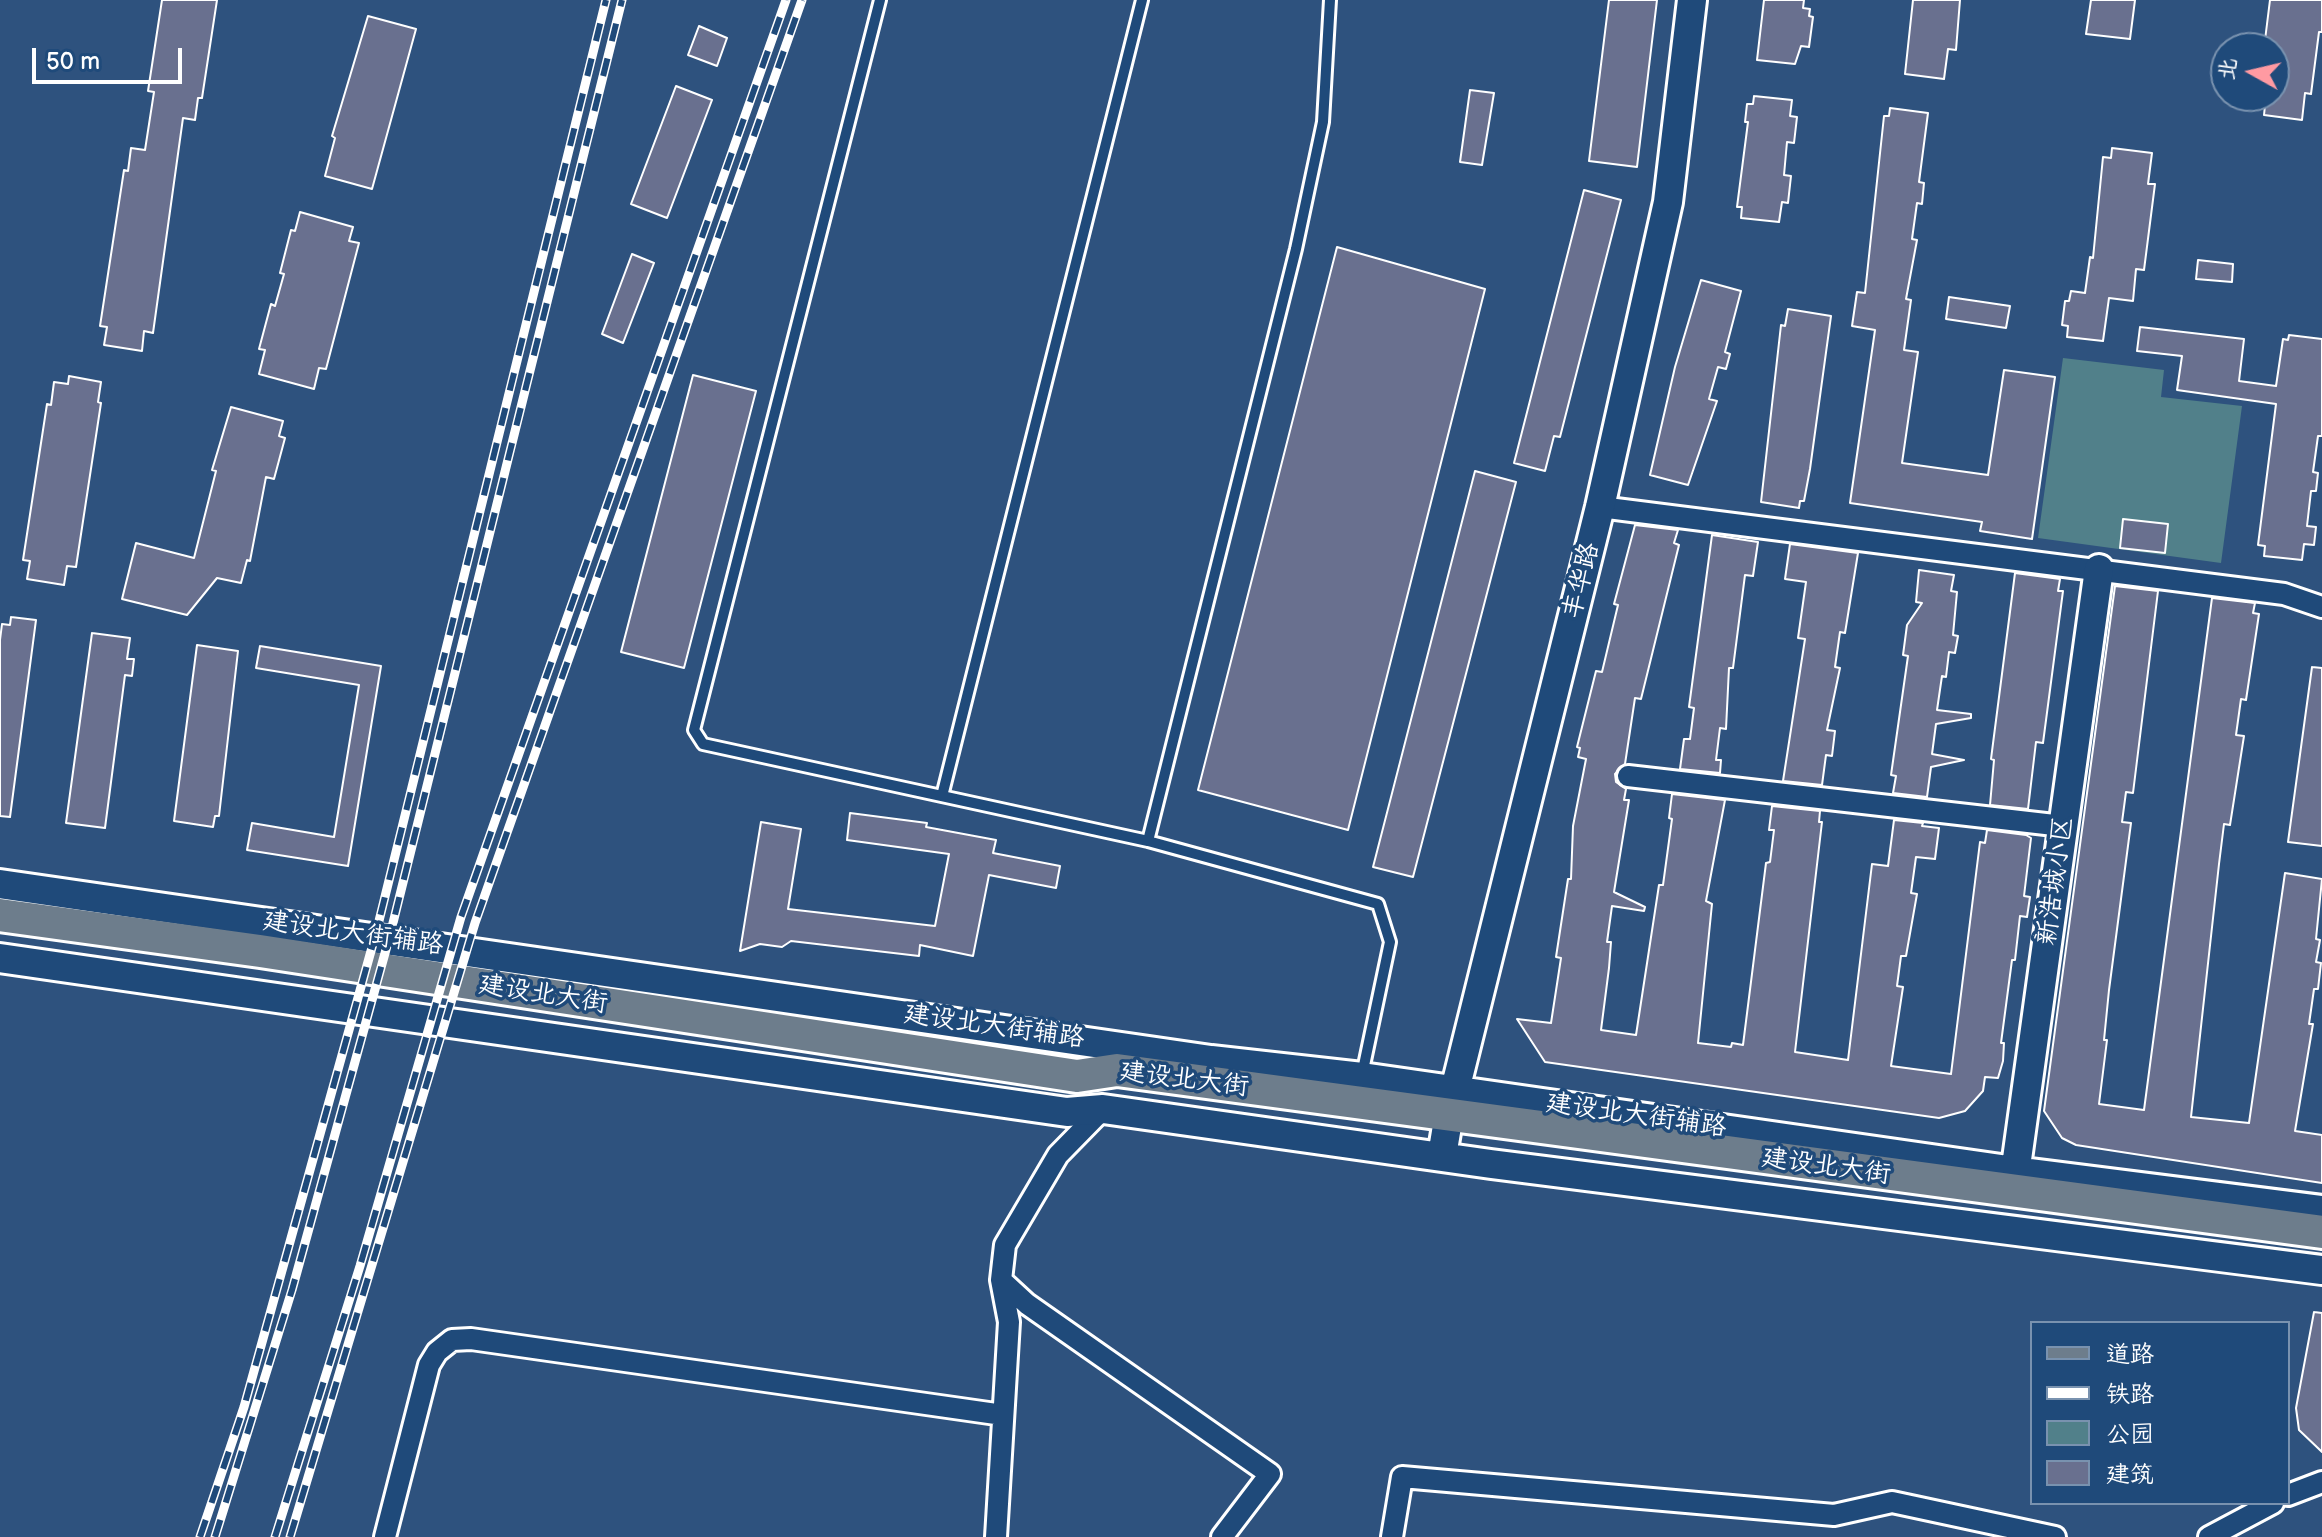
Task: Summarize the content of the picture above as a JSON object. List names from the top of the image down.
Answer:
{
  "streets": {
    "main road": ["建设北大街"],
    "street": ["丰华路", "新浩城小区", "建设北大街辅路"]
  },
  "crossings": [
    ["丰华路", "建设北大街辅路"],
    ["丰华路", "建设北大街"],
    ["新浩城小区", "建设北大街"],
    ["建设北大街辅路", "建设北大街"]
  ],
  "legend": [
    "道路",
    "铁路",
    "公园",
    "建筑"
  ],
  "scale_bar": "50 m",
  "north": "left"
}
